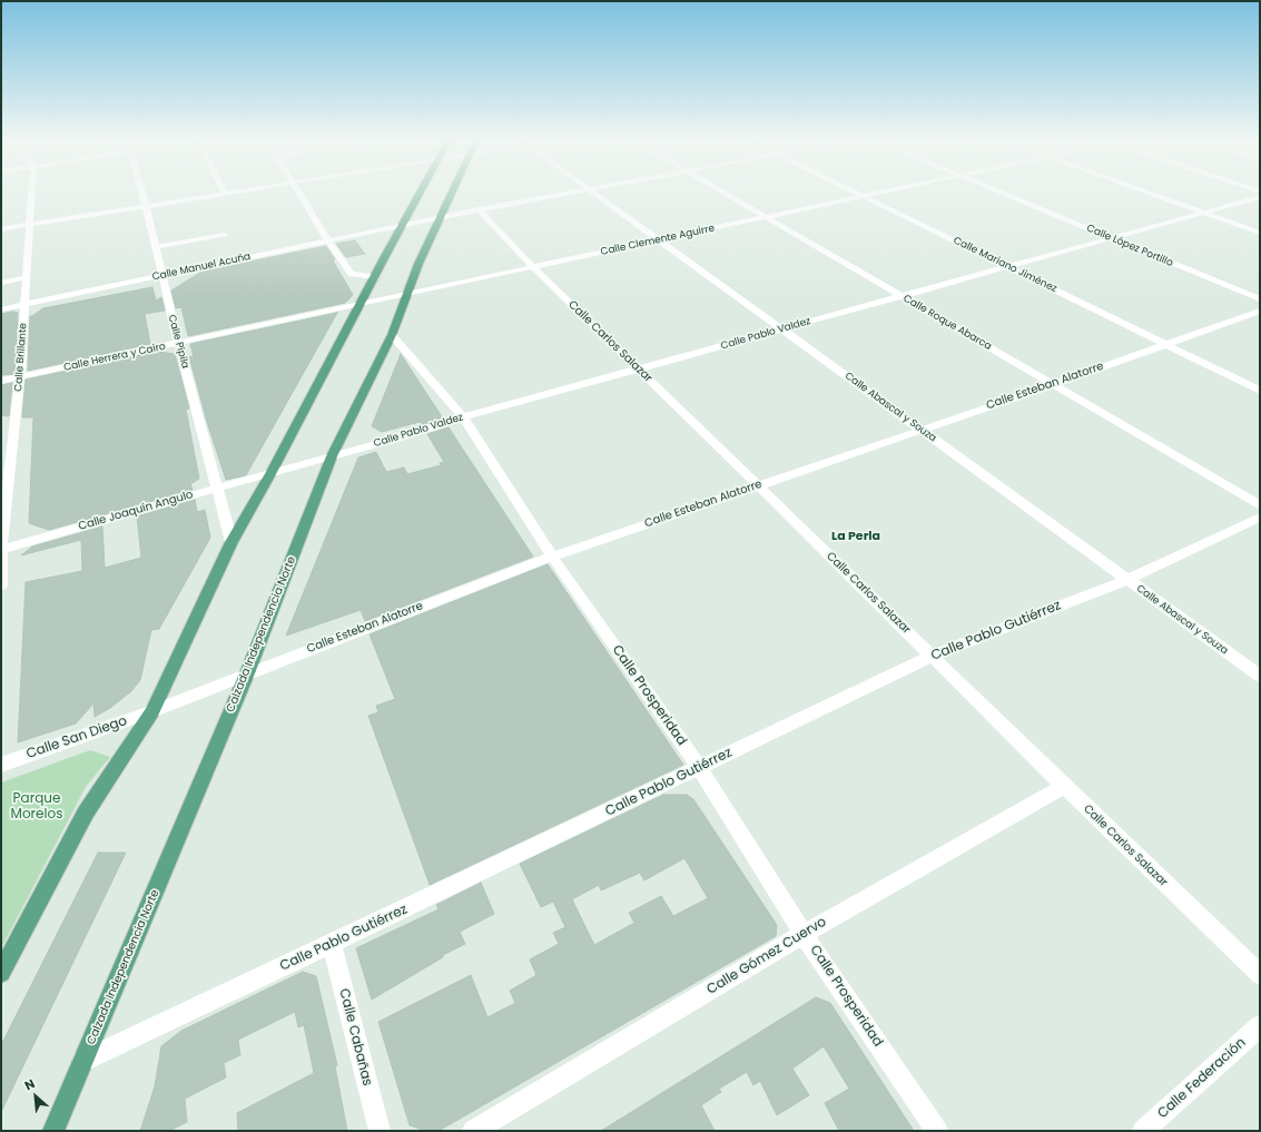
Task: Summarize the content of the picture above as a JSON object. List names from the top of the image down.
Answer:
{
  "streets": {
    "main road": ["Calzada Independencia Norte"],
    "street": [
      "Calle Clemente Aguirre",
      "Calle López Portillo",
      "Calle Mariano Jiménez",
      "Calle Manuel Acuña",
      "Calle Roque Abarca",
      "Calle Pablo Valdez",
      "Calle Pípila",
      "Calle Carlos Salazar",
      "Calle Brillante",
      "Calle Herrera y Cairo",
      "Calle Esteban Alatorre",
      "Calle Abascal y Souza",
      "Calle Joaquín Angulo",
      "Calle Pablo Gutiérrez",
      "Calle Prosperidad",
      "Calle San Diego",
      "Calle Gómez Cuervo",
      "Calle Cabañas",
      "Calle Federación"
    ]
  },
  "crossings": [
    ["Calle Clemente Aguirre", "Calle Mariano Jiménez"],
    ["Calle Clemente Aguirre", "Calle Roque Abarca"],
    ["Calle Clemente Aguirre", "Calle Carlos Salazar"],
    ["Calle Clemente Aguirre", "Calle Herrera y Cairo"],
    ["Calle Clemente Aguirre", "Calle Abascal y Souza"],
    ["Calle Clemente Aguirre", "Calzada Independencia Norte"],
    ["Calle López Portillo", "Calle Pablo Valdez"],
    ["Calle Mariano Jiménez", "Calle Pablo Valdez"],
    ["Calle Mariano Jiménez", "Calle Esteban Alatorre"],
    ["Calle Manuel Acuña", "Calle Pípila"],
    ["Calle Manuel Acuña", "Calle Carlos Salazar"],
    ["Calle Manuel Acuña", "Calle Brillante"],
    ["Calle Manuel Acuña", "Calzada Independencia Norte"],
    ["Calle Roque Abarca", "Calle Pablo Valdez"],
    ["Calle Roque Abarca", "Calle Esteban Alatorre"],
    ["Calle Pablo Valdez", "Calle Carlos Salazar"],
    ["Calle Pablo Valdez", "Calle Abascal y Souza"],
    ["Calle Pablo Valdez", "Calle Joaquín Angulo"],
    ["Calle Pablo Valdez", "Calzada Independencia Norte"],
    ["Calle Pablo Valdez", "Calle Prosperidad"],
    ["Calle Pípila", "Calle Herrera y Cairo"],
    ["Calle Pípila", "Calle Joaquín Angulo"],
    ["Calle Carlos Salazar", "Calle Esteban Alatorre"],
    ["Calle Carlos Salazar", "Calle Pablo Gutiérrez"],
    ["Calle Carlos Salazar", "Calle Gómez Cuervo"],
    ["Calle Brillante", "Calle Herrera y Cairo"],
    ["Calle Brillante", "Calle Joaquín Angulo"],
    ["Calle Esteban Alatorre", "Calle Abascal y Souza"],
    ["Calle Esteban Alatorre", "Calzada Independencia Norte"],
    ["Calle Esteban Alatorre", "Calle Prosperidad"],
    ["Calle Esteban Alatorre", "Calle San Diego"],
    ["Calle Abascal y Souza", "Calle Pablo Gutiérrez"],
    ["Calle Pablo Gutiérrez", "Calzada Independencia Norte"],
    ["Calle Pablo Gutiérrez", "Calle Prosperidad"],
    ["Calle Pablo Gutiérrez", "Calle Cabañas"],
    ["Calzada Independencia Norte", "Calle Prosperidad"],
    ["Calle Prosperidad", "Calle Gómez Cuervo"]
  ],
  "districts": ["La Perla"],
  "parks": ["Parque Morelos"],
  "north": "top left"
}
